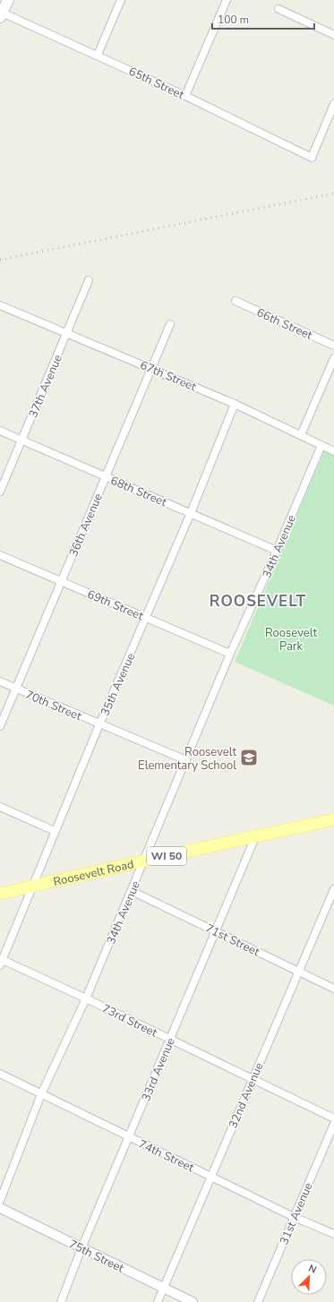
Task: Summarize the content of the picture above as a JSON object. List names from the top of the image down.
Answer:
{
  "streets": {
    "main road": ["WI 50", "Roosevelt Road"],
    "street": [
      "65th Street",
      "66th Street",
      "67th Street",
      "37th Avenue",
      "68th Street",
      "36th Avenue",
      "34th Avenue",
      "69th Street",
      "35th Avenue",
      "70th Street",
      "71st Street",
      "73rd Street",
      "33rd Avenue",
      "32nd Avenue",
      "74th Street",
      "31st Avenue",
      "75th Street"
    ]
  },
  "crossings": [
    ["67th Street", "37th Avenue"],
    ["67th Street", "36th Avenue"],
    ["67th Street", "34th Avenue"],
    ["67th Street", "35th Avenue"],
    ["37th Avenue", "68th Street"],
    ["68th Street", "36th Avenue"],
    ["68th Street", "34th Avenue"],
    ["68th Street", "35th Avenue"],
    ["36th Avenue", "69th Street"],
    ["36th Avenue", "70th Street"],
    ["34th Avenue", "69th Street"],
    ["34th Avenue", "70th Street"],
    ["34th Avenue", "Roosevelt Road"],
    ["34th Avenue", "71st Street"],
    ["34th Avenue", "73rd Street"],
    ["34th Avenue", "74th Street"],
    ["69th Street", "35th Avenue"],
    ["35th Avenue", "70th Street"],
    ["35th Avenue", "Roosevelt Road"],
    ["35th Avenue", "73rd Street"],
    ["Roosevelt Road", "33rd Avenue"],
    ["71st Street", "33rd Avenue"],
    ["71st Street", "32nd Avenue"],
    ["73rd Street", "33rd Avenue"],
    ["73rd Street", "32nd Avenue"],
    ["33rd Avenue", "74th Street"],
    ["33rd Avenue", "75th Street"],
    ["32nd Avenue", "74th Street"],
    ["32nd Avenue", "75th Street"],
    ["74th Street", "31st Avenue"]
  ],
  "districts": ["ROOSEVELT"],
  "parks": ["Roosevelt Park"],
  "places": {
    "school or university": ["Roosevelt Elementary School"]
  },
  "scale_bar": "100 m",
  "north": "top right"
}
